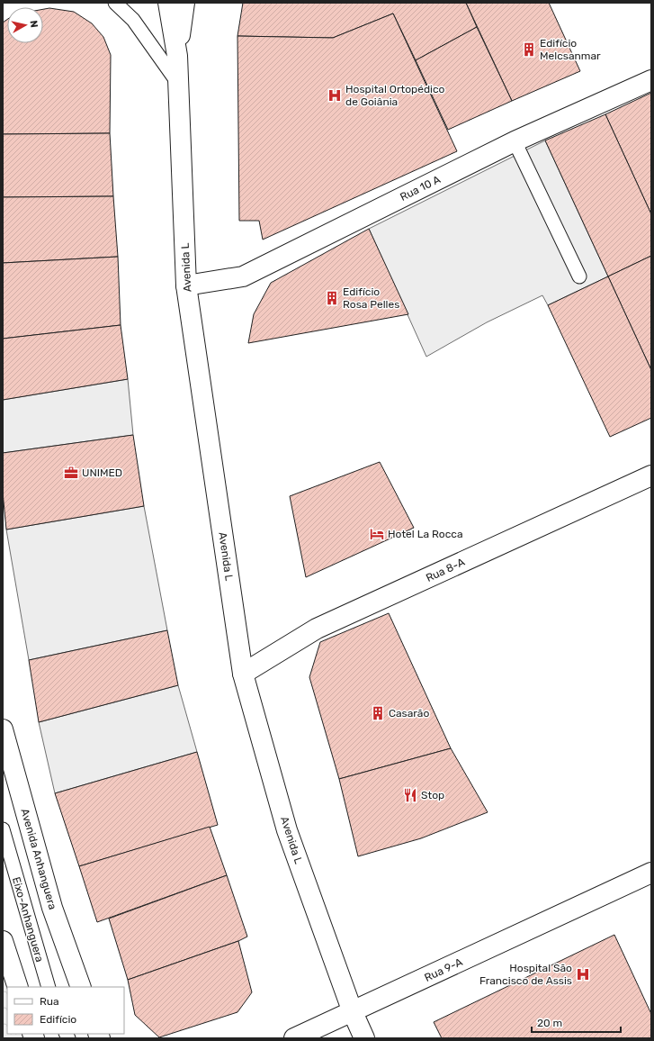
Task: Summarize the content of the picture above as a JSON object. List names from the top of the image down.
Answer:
{
  "streets": {
    "street": [
      "Rua 10 A",
      "Avenida L",
      "Rua 8-A",
      "Avenida Anhanguera",
      "Rua 9-A"
    ],
    "lane": ["Eixo-Anhanguera"]
  },
  "crossings": [
    ["Rua 10 A", "Avenida L"],
    ["Avenida L", "Rua 8-A"],
    ["Avenida L", "Rua 9-A"]
  ],
  "places": {
    "building": ["Edifício Melcsanmar", "Edifício Rosa Pelles", "Casarão"],
    "hospital": ["Hospital Ortopédico de Goiânia", "Hospital São Francisco de Assis"],
    "office": ["UNIMED"],
    "hotel": ["Hotel La Rocca"],
    "restaurant": ["Stop"]
  },
  "legend": ["Rua", "Edifício"],
  "scale_bar": "20 m",
  "north": "right"
}
